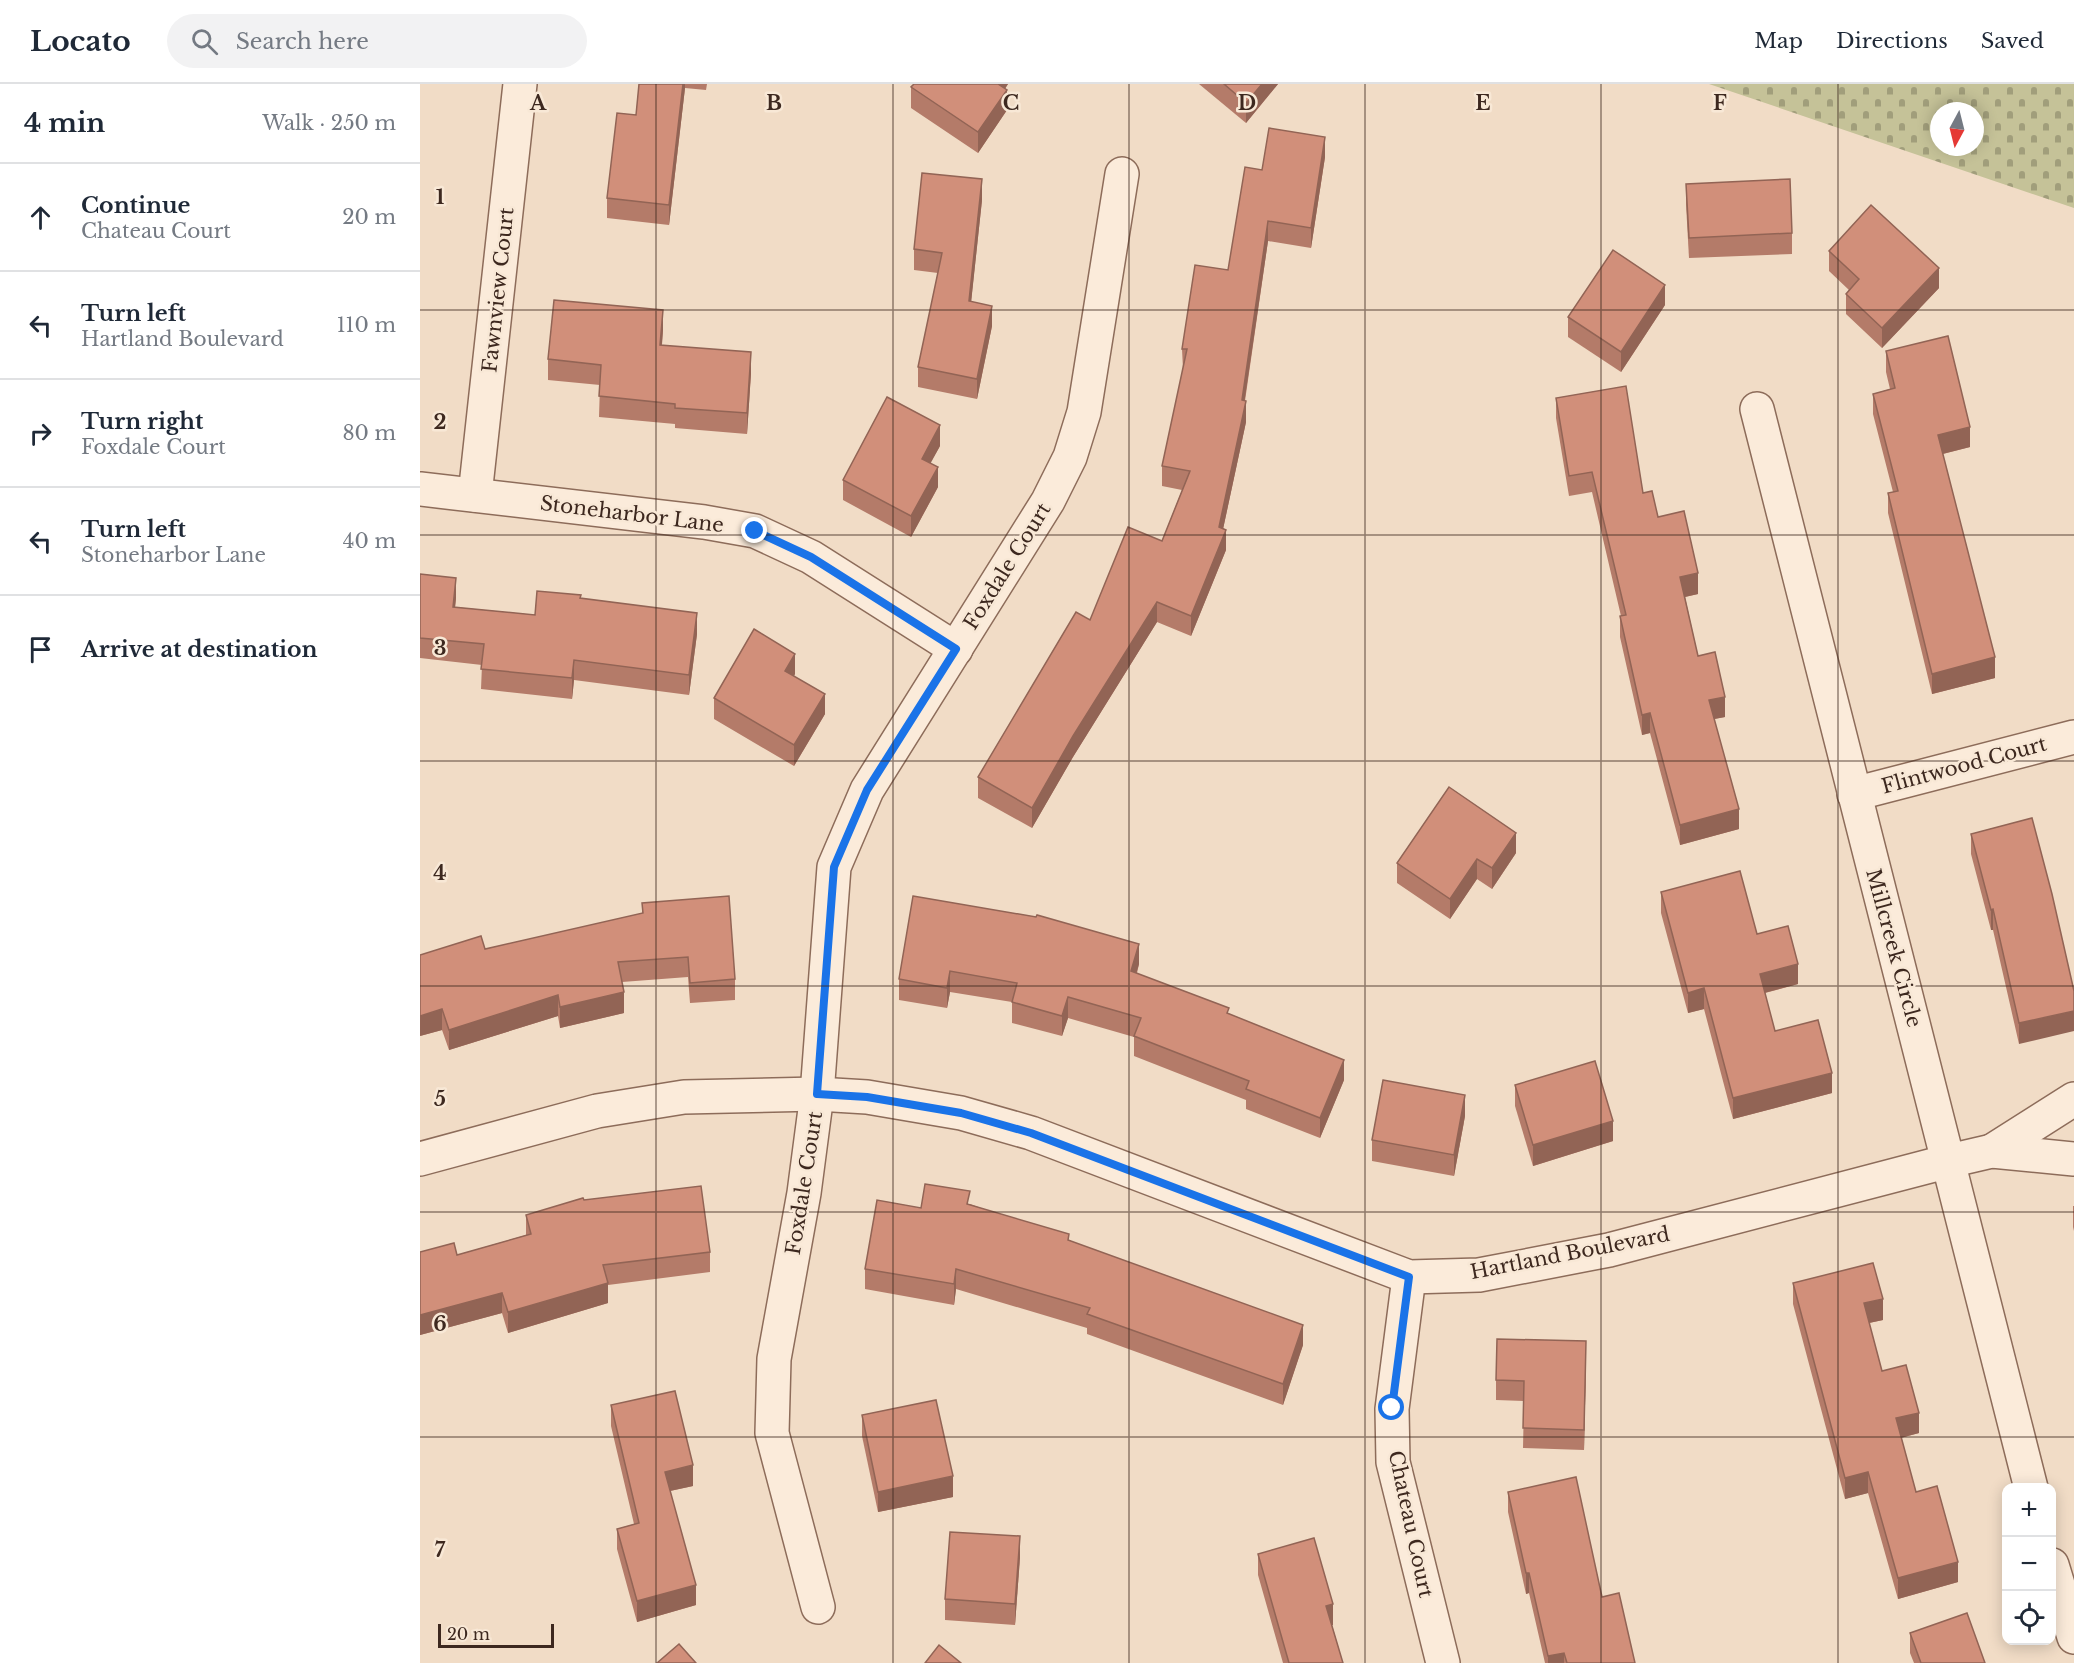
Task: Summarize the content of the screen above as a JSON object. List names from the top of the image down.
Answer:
{
  "streets": {
    "street": [
      "Fawnview Court",
      "Stoneharbor Lane",
      "Foxdale Court",
      "Flintwood Court",
      "Millcreek Circle",
      "Hartland Boulevard",
      "Chateau Court"
    ]
  },
  "crossings": [
    ["Fawnview Court", "Stoneharbor Lane"],
    ["Stoneharbor Lane", "Foxdale Court"],
    ["Foxdale Court", "Hartland Boulevard"],
    ["Flintwood Court", "Millcreek Circle"],
    ["Millcreek Circle", "Hartland Boulevard"],
    ["Hartland Boulevard", "Chateau Court"]
  ],
  "scale_bar": "20 m",
  "north": "bottom",
  "page": {
    "header": "Locato",
    "search": "Search here",
    "nav": ["Map", "Directions", "Saved"],
    "heading": ["4 min", "Walk · 250 m"],
    "list": [
      ["Continue", "Chateau Court", "20 m"],
      ["Turn left", "Hartland Boulevard", "110 m"],
      ["Turn right", "Foxdale Court", "80 m"],
      ["Turn left", "Stoneharbor Lane", "40 m"],
      "Arrive at destination"
    ],
    "map_buttons": ["+", "−"],
    "scale": "20 m"
  },
  "grid": {
    "columns": [
      "A",
      "B",
      "C",
      "D",
      "E",
      "F"
    ],
    "rows": [
      "1",
      "2",
      "3",
      "4",
      "5",
      "6",
      "7"
    ]
  }
}
